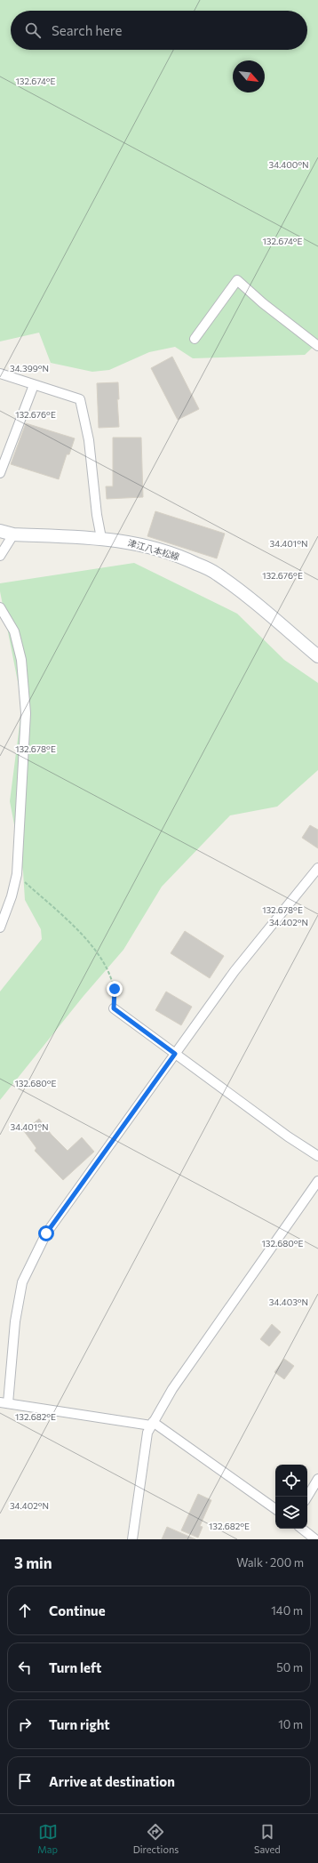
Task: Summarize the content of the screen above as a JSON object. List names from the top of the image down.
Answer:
{
  "streets": {
    "main road": ["津江八本松線"]
  },
  "north": "bottom right",
  "page": {
    "search": "Search here",
    "heading": ["3 min", "Walk · 200 m"],
    "list": [
      ["Continue", "140 m"],
      ["Turn left", "50 m"],
      ["Turn right", "10 m"],
      "Arrive at destination"
    ],
    "nav": ["Map", "Directions", "Saved"]
  },
  "coordinates": [
    "132.674°E",
    "34.400°N",
    "34.399°N",
    "132.676°E",
    "34.401°N",
    "132.678°E",
    "34.402°N",
    "132.680°E",
    "34.403°N",
    "132.682°E"
  ]
}
